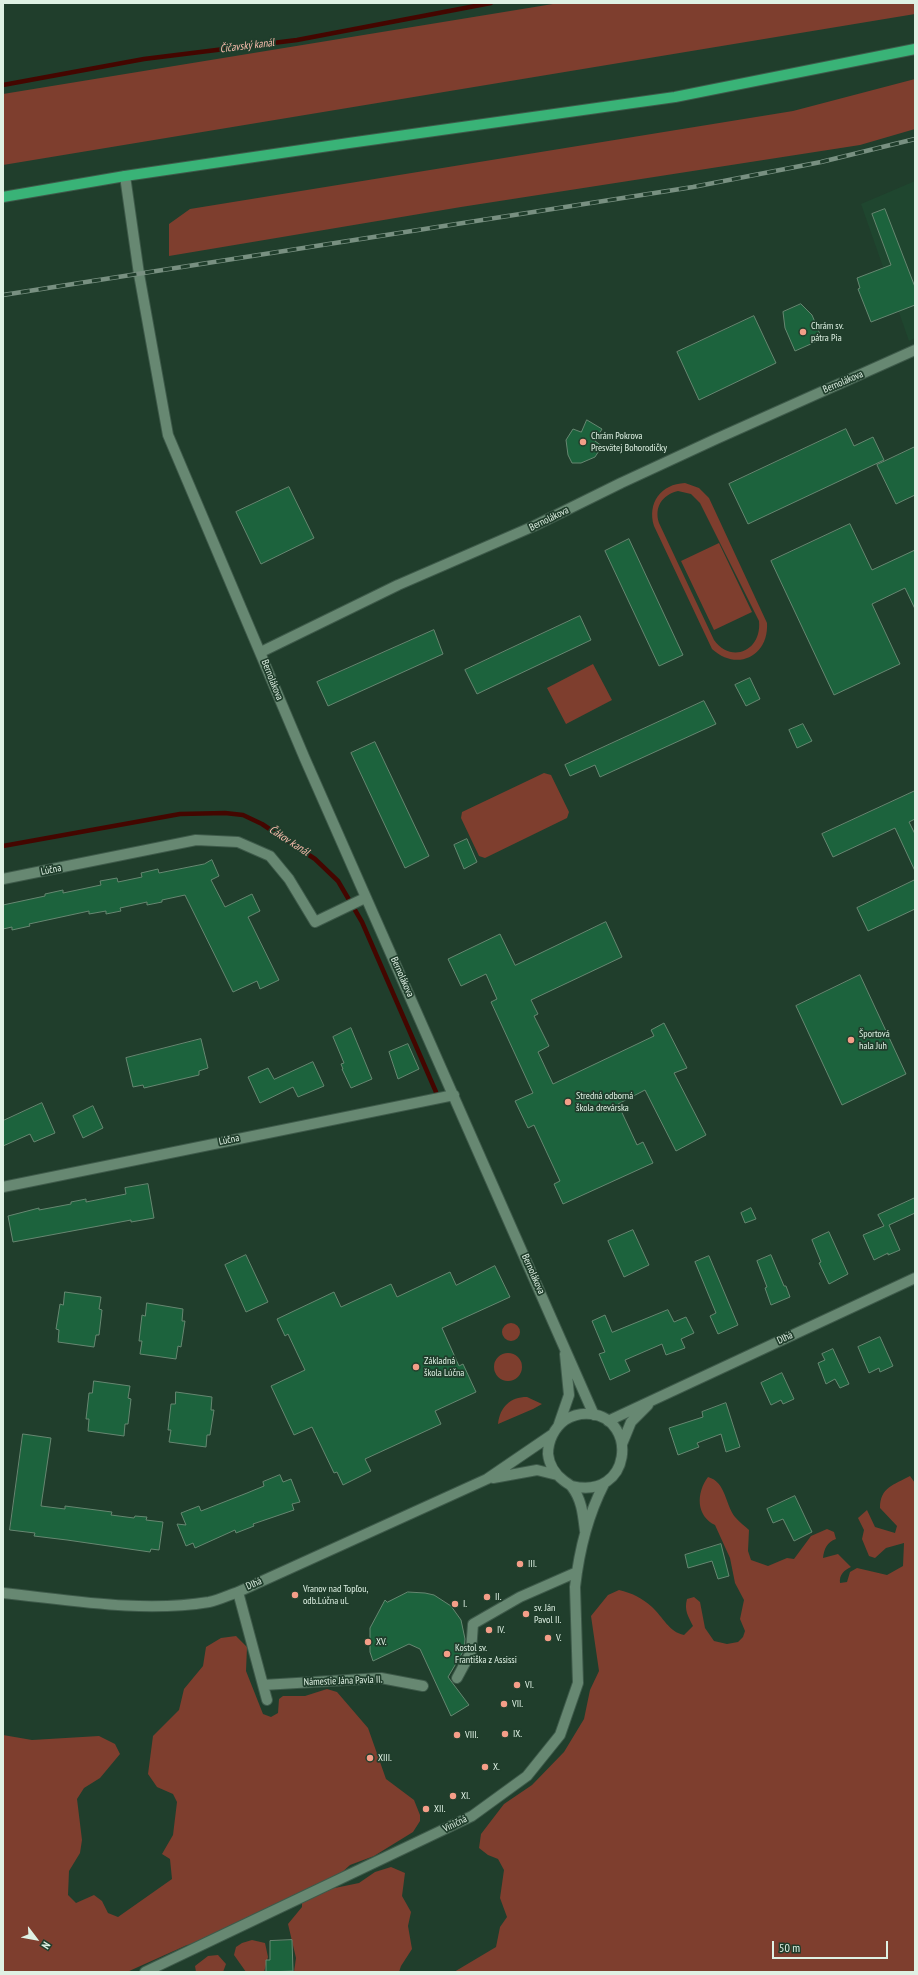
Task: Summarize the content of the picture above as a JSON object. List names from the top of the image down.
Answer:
{
  "streets": {
    "street": [
      "Bernolákova",
      "Lúčna",
      "Dlhá",
      "Námestie Jána Pavla II.",
      "Viničná"
    ]
  },
  "crossings": [
    ["Bernolákova", "Lúčna"],
    ["Bernolákova", "Dlhá"],
    ["Bernolákova", "Viničná"],
    ["Dlhá", "Viničná"]
  ],
  "water": ["Čičavský kanál", "Čákov kanál"],
  "places": [
    "Chrám sv. pátra Pia",
    "Chrám Pokrova Presvätej Bohorodičky",
    "Športová hala Juh",
    "Stredná odborná škola drevárska",
    "Základná škola Lúčna",
    "III.",
    "Vranov nad Topľou, odb.Lúčna ul.",
    "II.",
    "I.",
    "sv. Ján Pavol II.",
    "IV.",
    "V.",
    "XV.",
    "Kostol sv. Františka z Assissi",
    "VI.",
    "VII.",
    "IX.",
    "VIII.",
    "XIII.",
    "X.",
    "XI.",
    "XII."
  ],
  "scale_bar": "50 m",
  "north": "bottom right"
}
